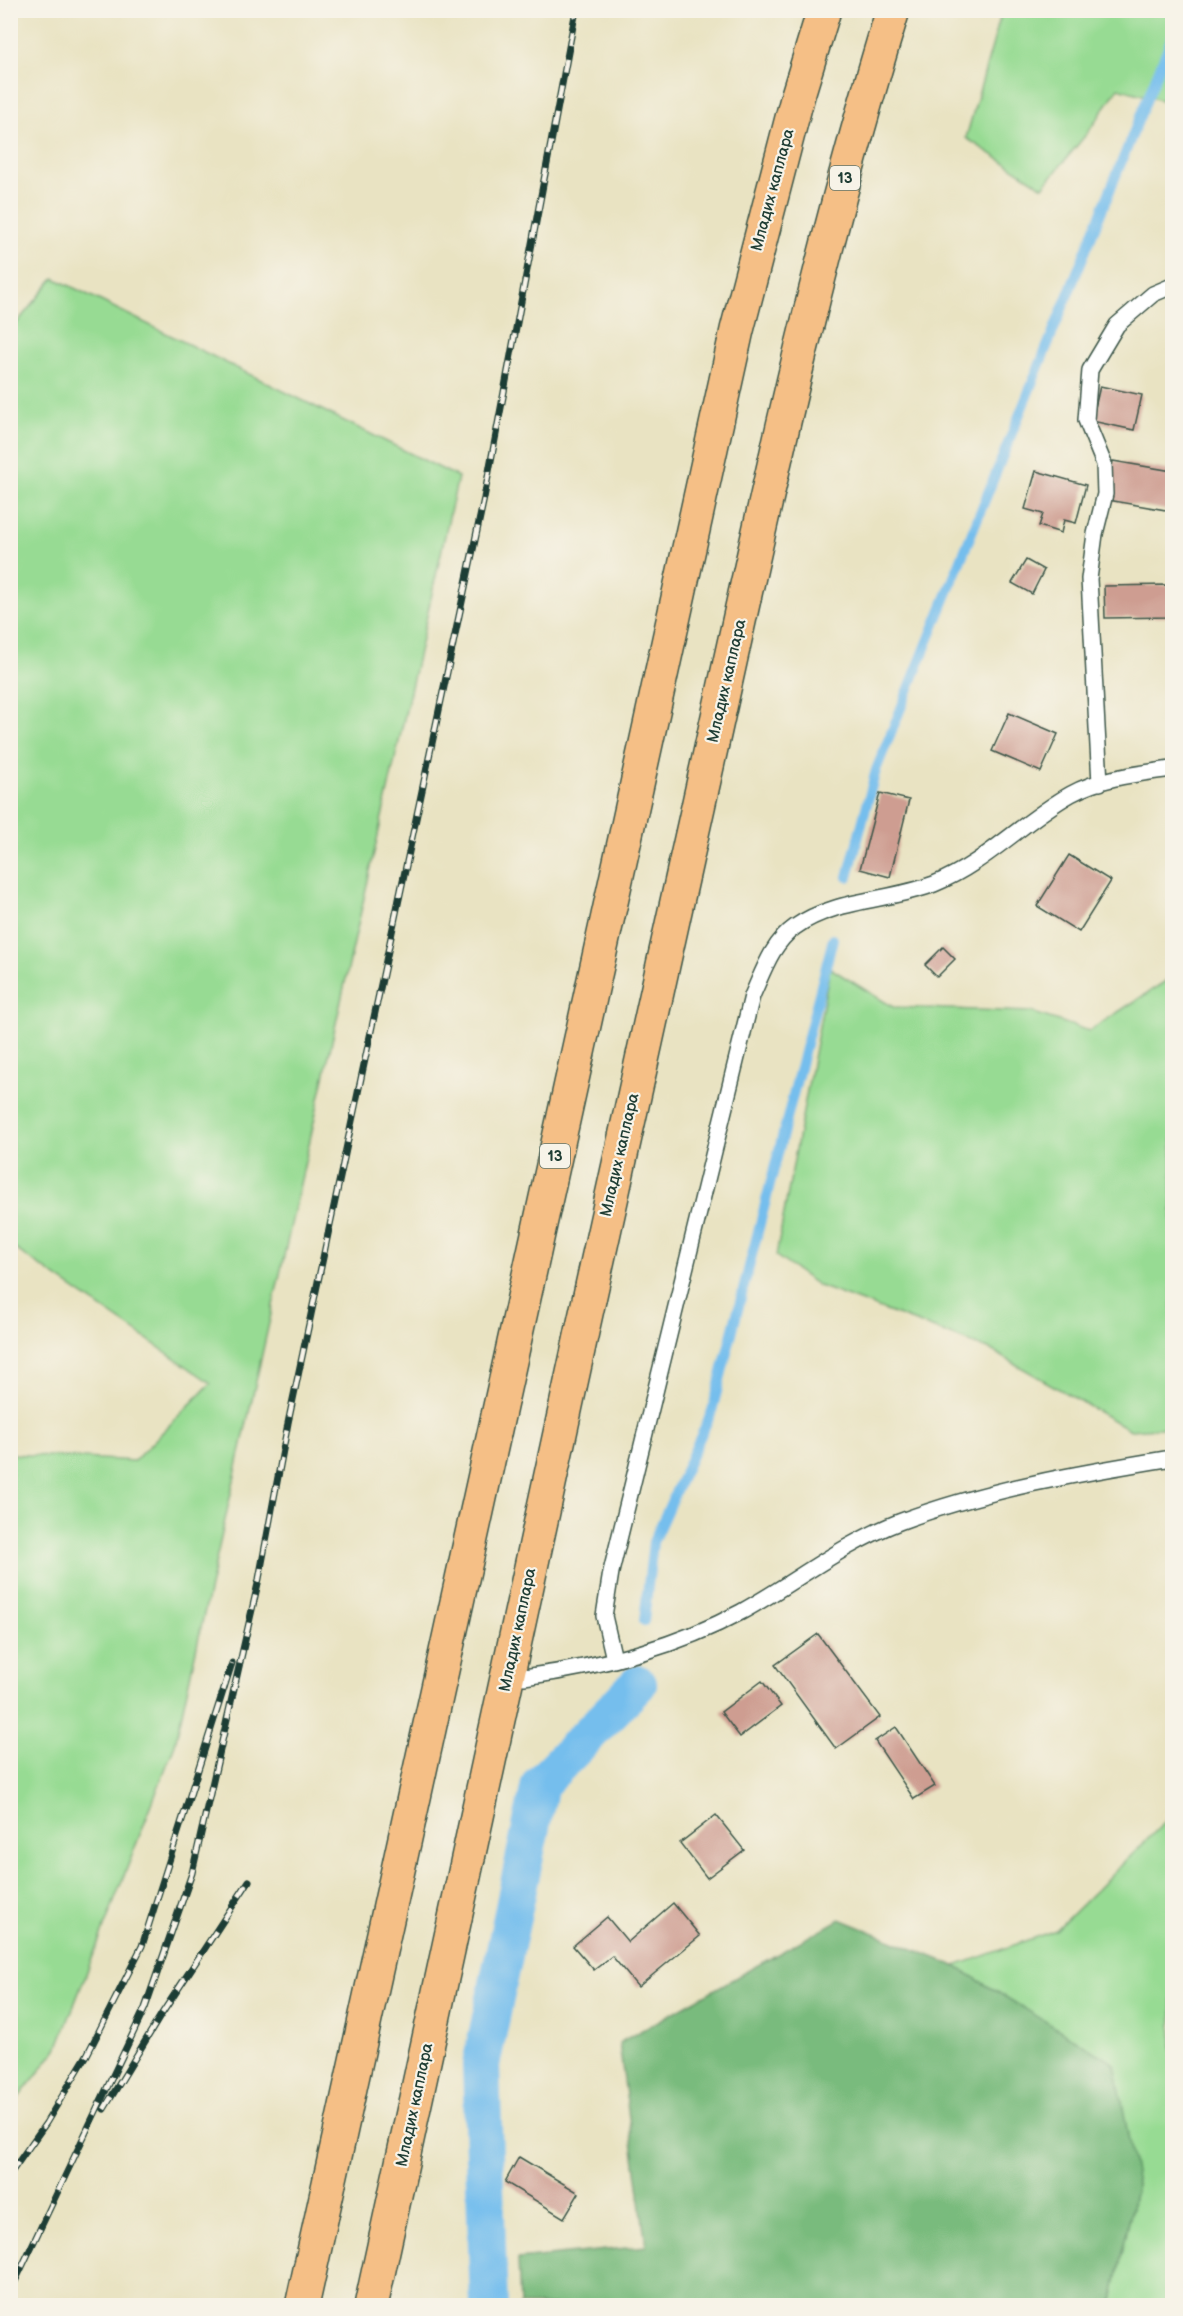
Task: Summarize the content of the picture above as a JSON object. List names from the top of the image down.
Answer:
{
  "streets": {
    "highway": ["13", "Младих каплара"]
  }
}
